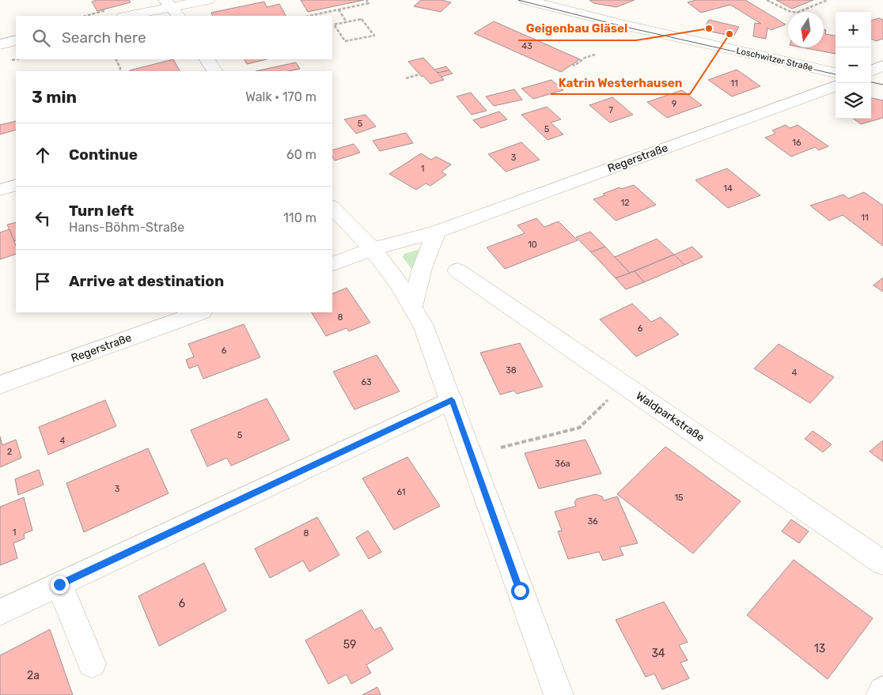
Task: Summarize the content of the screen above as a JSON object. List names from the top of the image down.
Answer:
{
  "streets": {
    "street": ["Loschwitzer Straße", "Regerstraße", "Waldparkstraße"]
  },
  "places": ["Geigenbau Gläsel", "Katrin Westerhausen"],
  "house_numbers": [
    "43",
    "11",
    "9",
    "7",
    "5",
    "5",
    "16",
    "3",
    "1",
    "14",
    "12",
    "11",
    "10",
    "8",
    "6",
    "6",
    "38",
    "4",
    "63",
    "5",
    "4",
    "2",
    "36a",
    "3",
    "61",
    "15",
    "36",
    "1",
    "8",
    "6",
    "59",
    "13",
    "34",
    "2a"
  ],
  "north": "bottom",
  "page": {
    "map_buttons": ["+", "−"],
    "search": "Search here",
    "heading": ["3 min", "Walk · 170 m"],
    "list": [
      ["Continue", "60 m"],
      ["Turn left", "Hans-Böhm-Straße", "110 m"],
      "Arrive at destination"
    ]
  }
}
